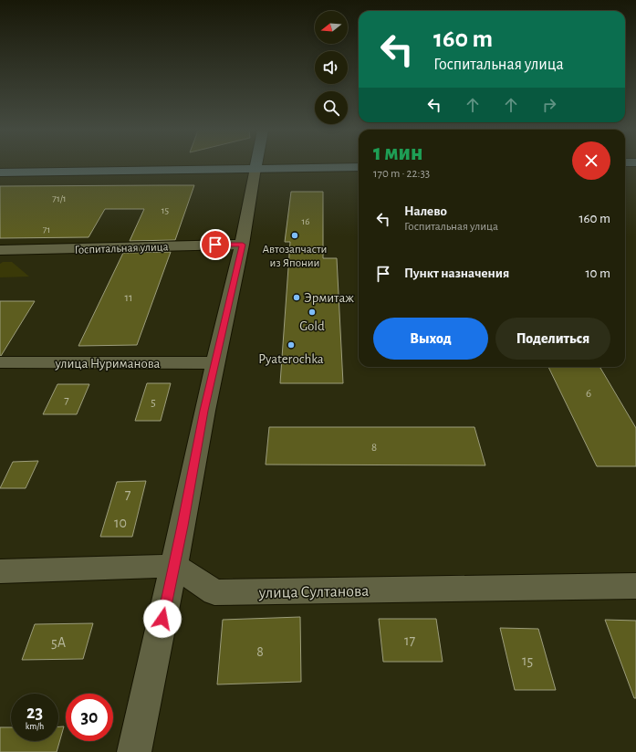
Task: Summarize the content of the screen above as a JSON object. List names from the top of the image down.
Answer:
{
  "streets": {
    "street": ["Госпитальная улица", "улица Нуриманова", "улица Султанова"]
  },
  "places": [
    "Автозапчасти из Японии",
    "Эрмитаж",
    "Gold",
    "Pyaterochka"
  ],
  "house_numbers": [
    "71/1",
    "15",
    "16",
    "71",
    "11",
    "6",
    "7",
    "5",
    "8",
    "7",
    "10",
    "17",
    "5А",
    "8",
    "15"
  ],
  "north": "left",
  "page": {
    "turn": ["160 m", "Госпитальная улица"],
    "heading": ["1 мин", "170 m · 22:33"],
    "list": [
      {
        "name": "Налево",
        "note": "Госпитальная улица",
        "value": "160 m"
      },
      {
        "name": "Пункт назначения",
        "value": "10 m"
      }
    ],
    "buttons": ["Выход", "Поделиться"],
    "speed": "23 km/h",
    "limit": "30"
  }
}
